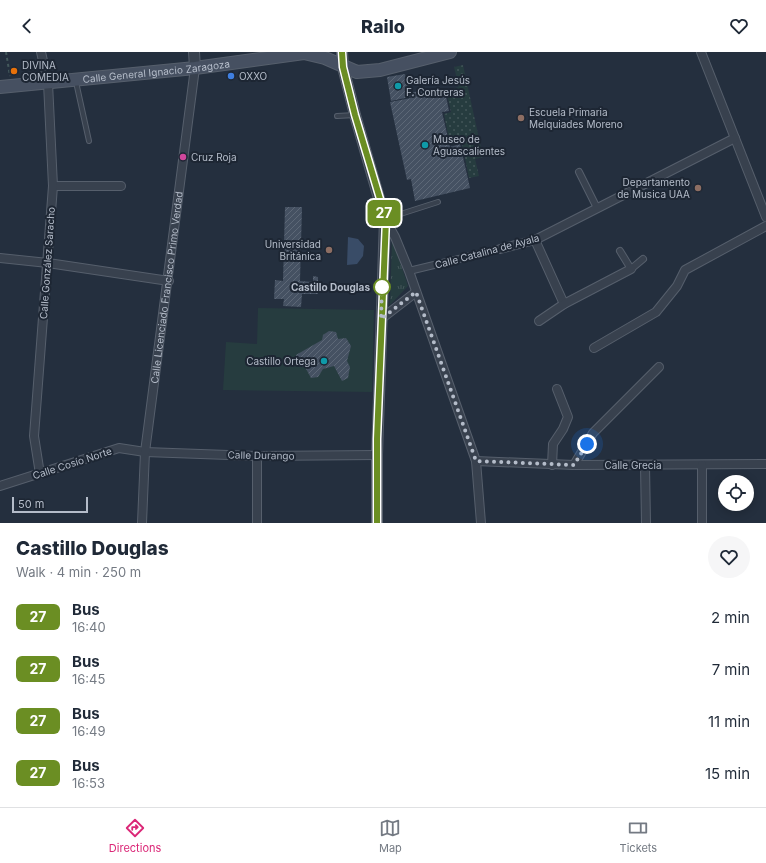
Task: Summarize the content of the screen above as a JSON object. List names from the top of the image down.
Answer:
{
  "streets": {
    "main road": ["Calle General Ignacio Zaragoza"],
    "street": [
      "Calle Catalina de Ayala",
      "Calle González Saracho",
      "Calle Licenciado Francisco Primo Verdad",
      "Calle Durango",
      "Calle Cosío Norte",
      "Calle Grecia"
    ]
  },
  "crossings": [
    ["Calle General Ignacio Zaragoza", "Calle González Saracho"],
    ["Calle General Ignacio Zaragoza", "Calle Licenciado Francisco Primo Verdad"],
    ["Calle González Saracho", "Calle Cosío Norte"],
    ["Calle Licenciado Francisco Primo Verdad", "Calle Durango"],
    ["Calle Licenciado Francisco Primo Verdad", "Calle Cosío Norte"],
    ["Calle Durango", "Calle Cosío Norte"]
  ],
  "places": [
    "DIVINA COMEDIA",
    "OXXO",
    "Galería Jesús F. Contreras",
    "Escuela Primaria Melquiades Moreno",
    "Museo de Aguascalientes",
    "Cruz Roja",
    "Departamento de Musica UAA",
    "Universidad Británica",
    "Castillo Douglas",
    "Castillo Ortega"
  ],
  "lines": ["bus line 27"],
  "scale_bar": "50 m",
  "page": {
    "header": "Railo",
    "on_map": "27",
    "scale": "50 m",
    "heading": ["Castillo Douglas", "Walk · 4 min · 250 m"],
    "list": [
      {
        "mark": "27",
        "name": "Bus",
        "note": "16:40",
        "value": "2 min"
      },
      {
        "mark": "27",
        "name": "Bus",
        "note": "16:45",
        "value": "7 min"
      },
      {
        "mark": "27",
        "name": "Bus",
        "note": "16:49",
        "value": "11 min"
      },
      {
        "mark": "27",
        "name": "Bus",
        "note": "16:53",
        "value": "15 min"
      }
    ],
    "tabs": ["Directions", "Map", "Tickets"]
  }
}
